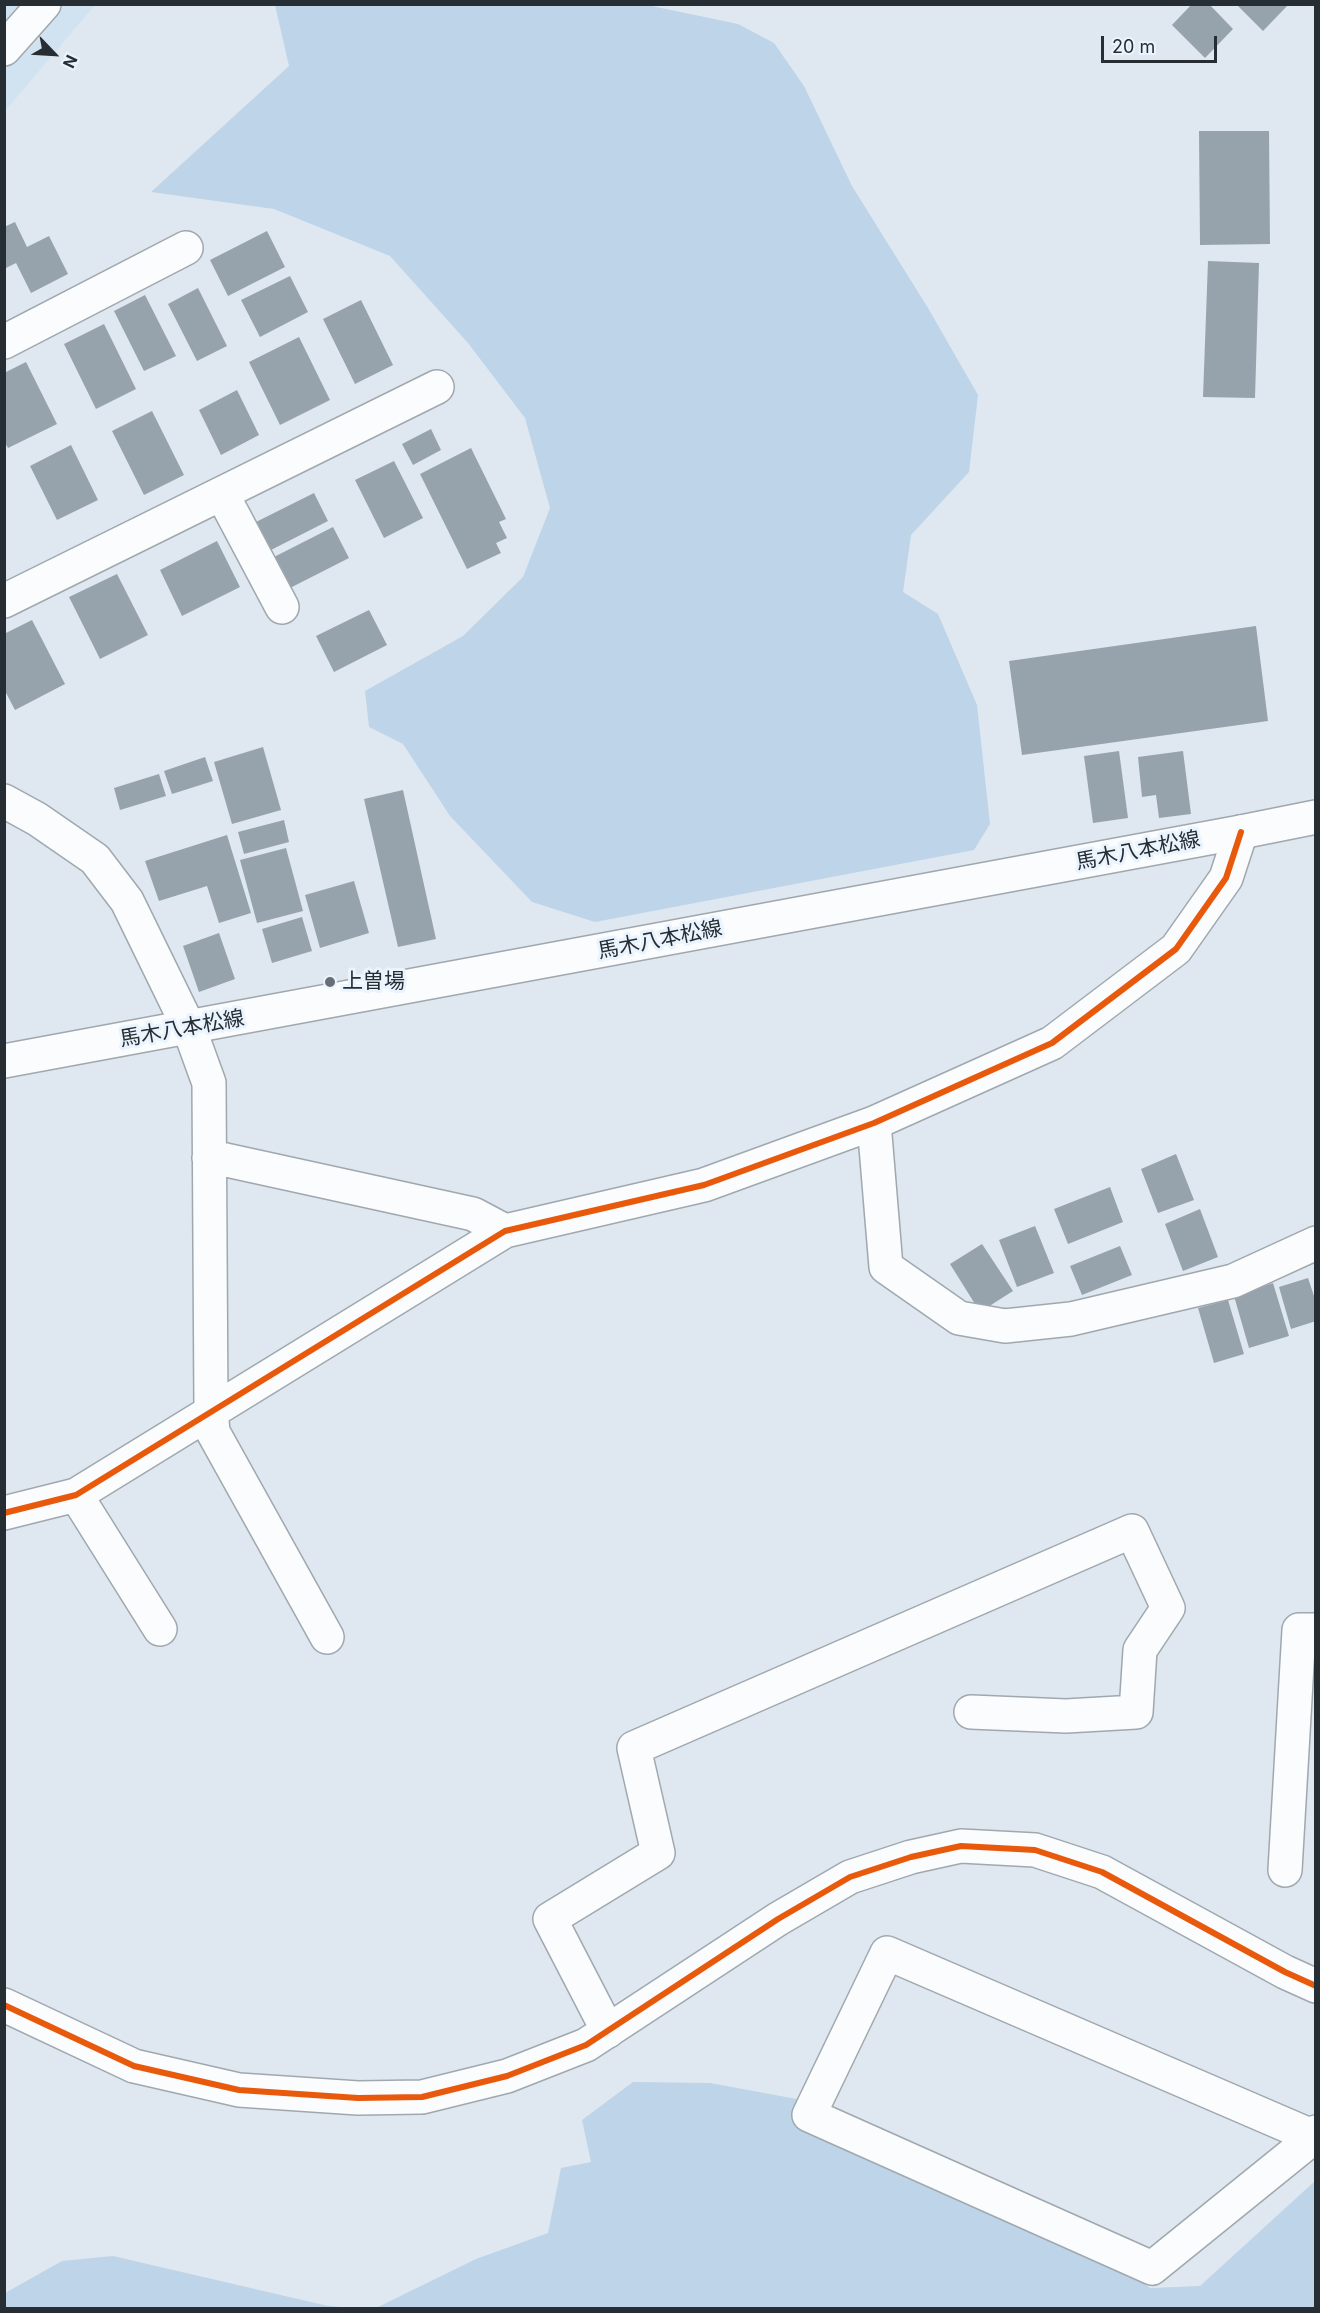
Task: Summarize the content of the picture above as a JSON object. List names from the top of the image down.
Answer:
{
  "streets": {
    "street": ["馬木八本松線"]
  },
  "places": ["上曽場"],
  "scale_bar": "20 m",
  "north": "bottom right"
}
